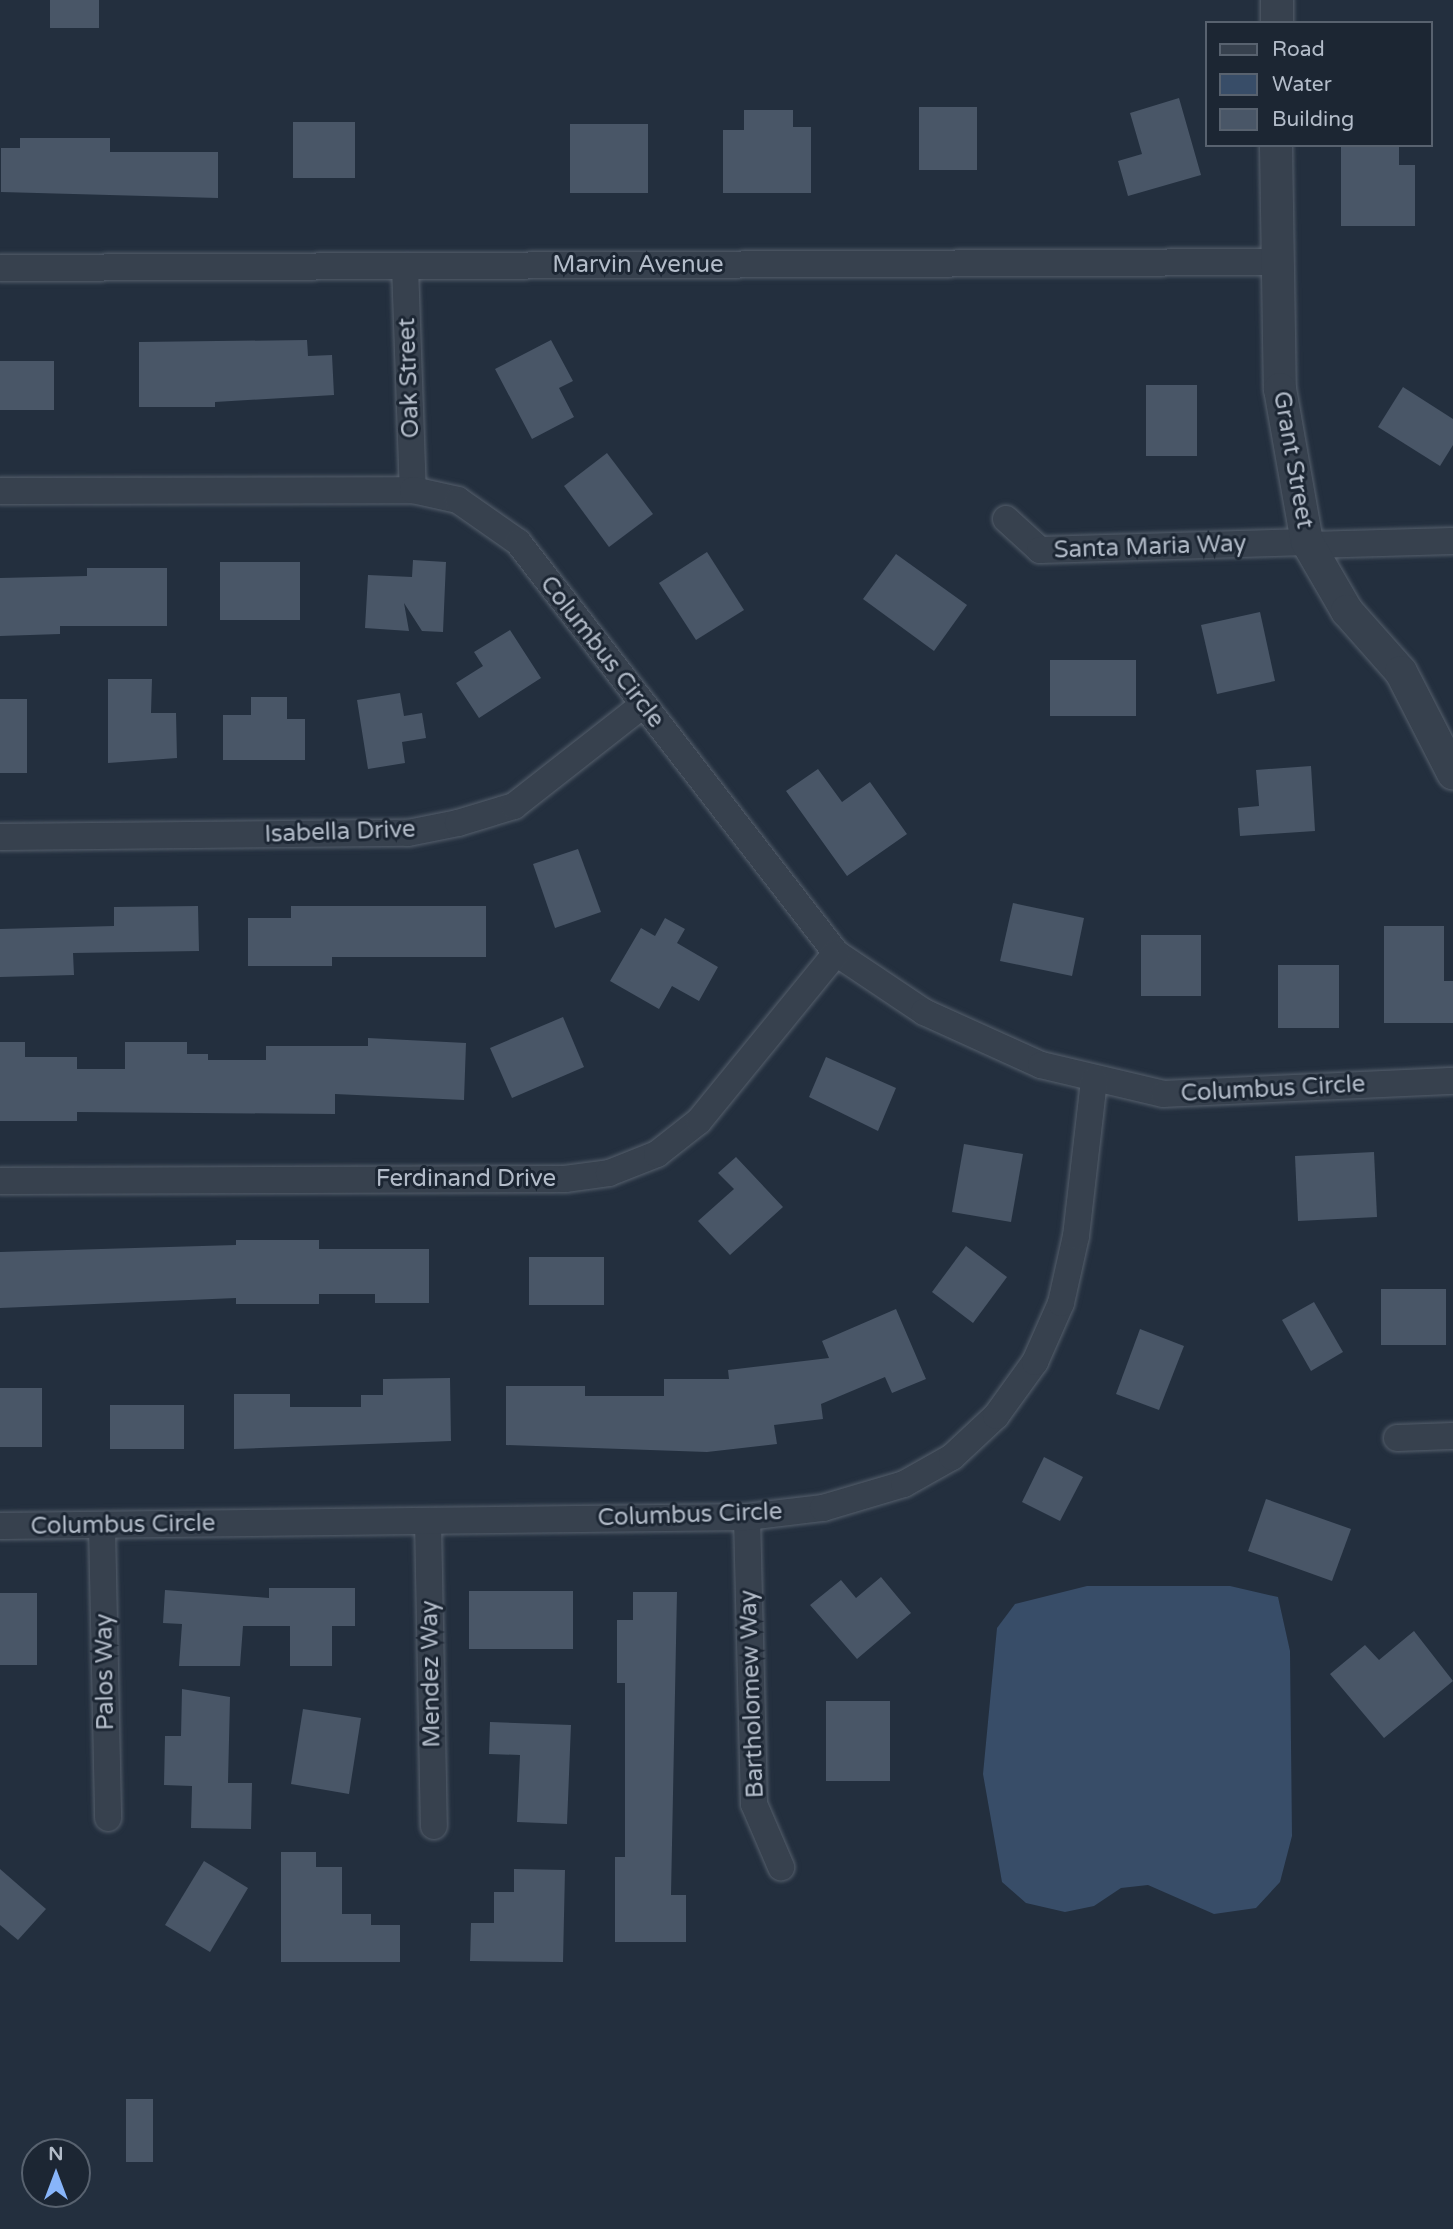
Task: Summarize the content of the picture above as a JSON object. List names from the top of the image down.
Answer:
{
  "streets": {
    "street": [
      "Marvin Avenue",
      "Oak Street",
      "Grant Street",
      "Santa Maria Way",
      "Columbus Circle",
      "Isabella Drive",
      "Ferdinand Drive",
      "Palos Way",
      "Mendez Way",
      "Bartholomew Way"
    ]
  },
  "crossings": [
    ["Marvin Avenue", "Oak Street"],
    ["Marvin Avenue", "Grant Street"],
    ["Oak Street", "Columbus Circle"],
    ["Grant Street", "Santa Maria Way"],
    ["Columbus Circle", "Isabella Drive"],
    ["Columbus Circle", "Ferdinand Drive"],
    ["Columbus Circle", "Palos Way"],
    ["Columbus Circle", "Mendez Way"],
    ["Columbus Circle", "Bartholomew Way"]
  ],
  "legend": ["Road", "Water", "Building"],
  "north": "top"
}
